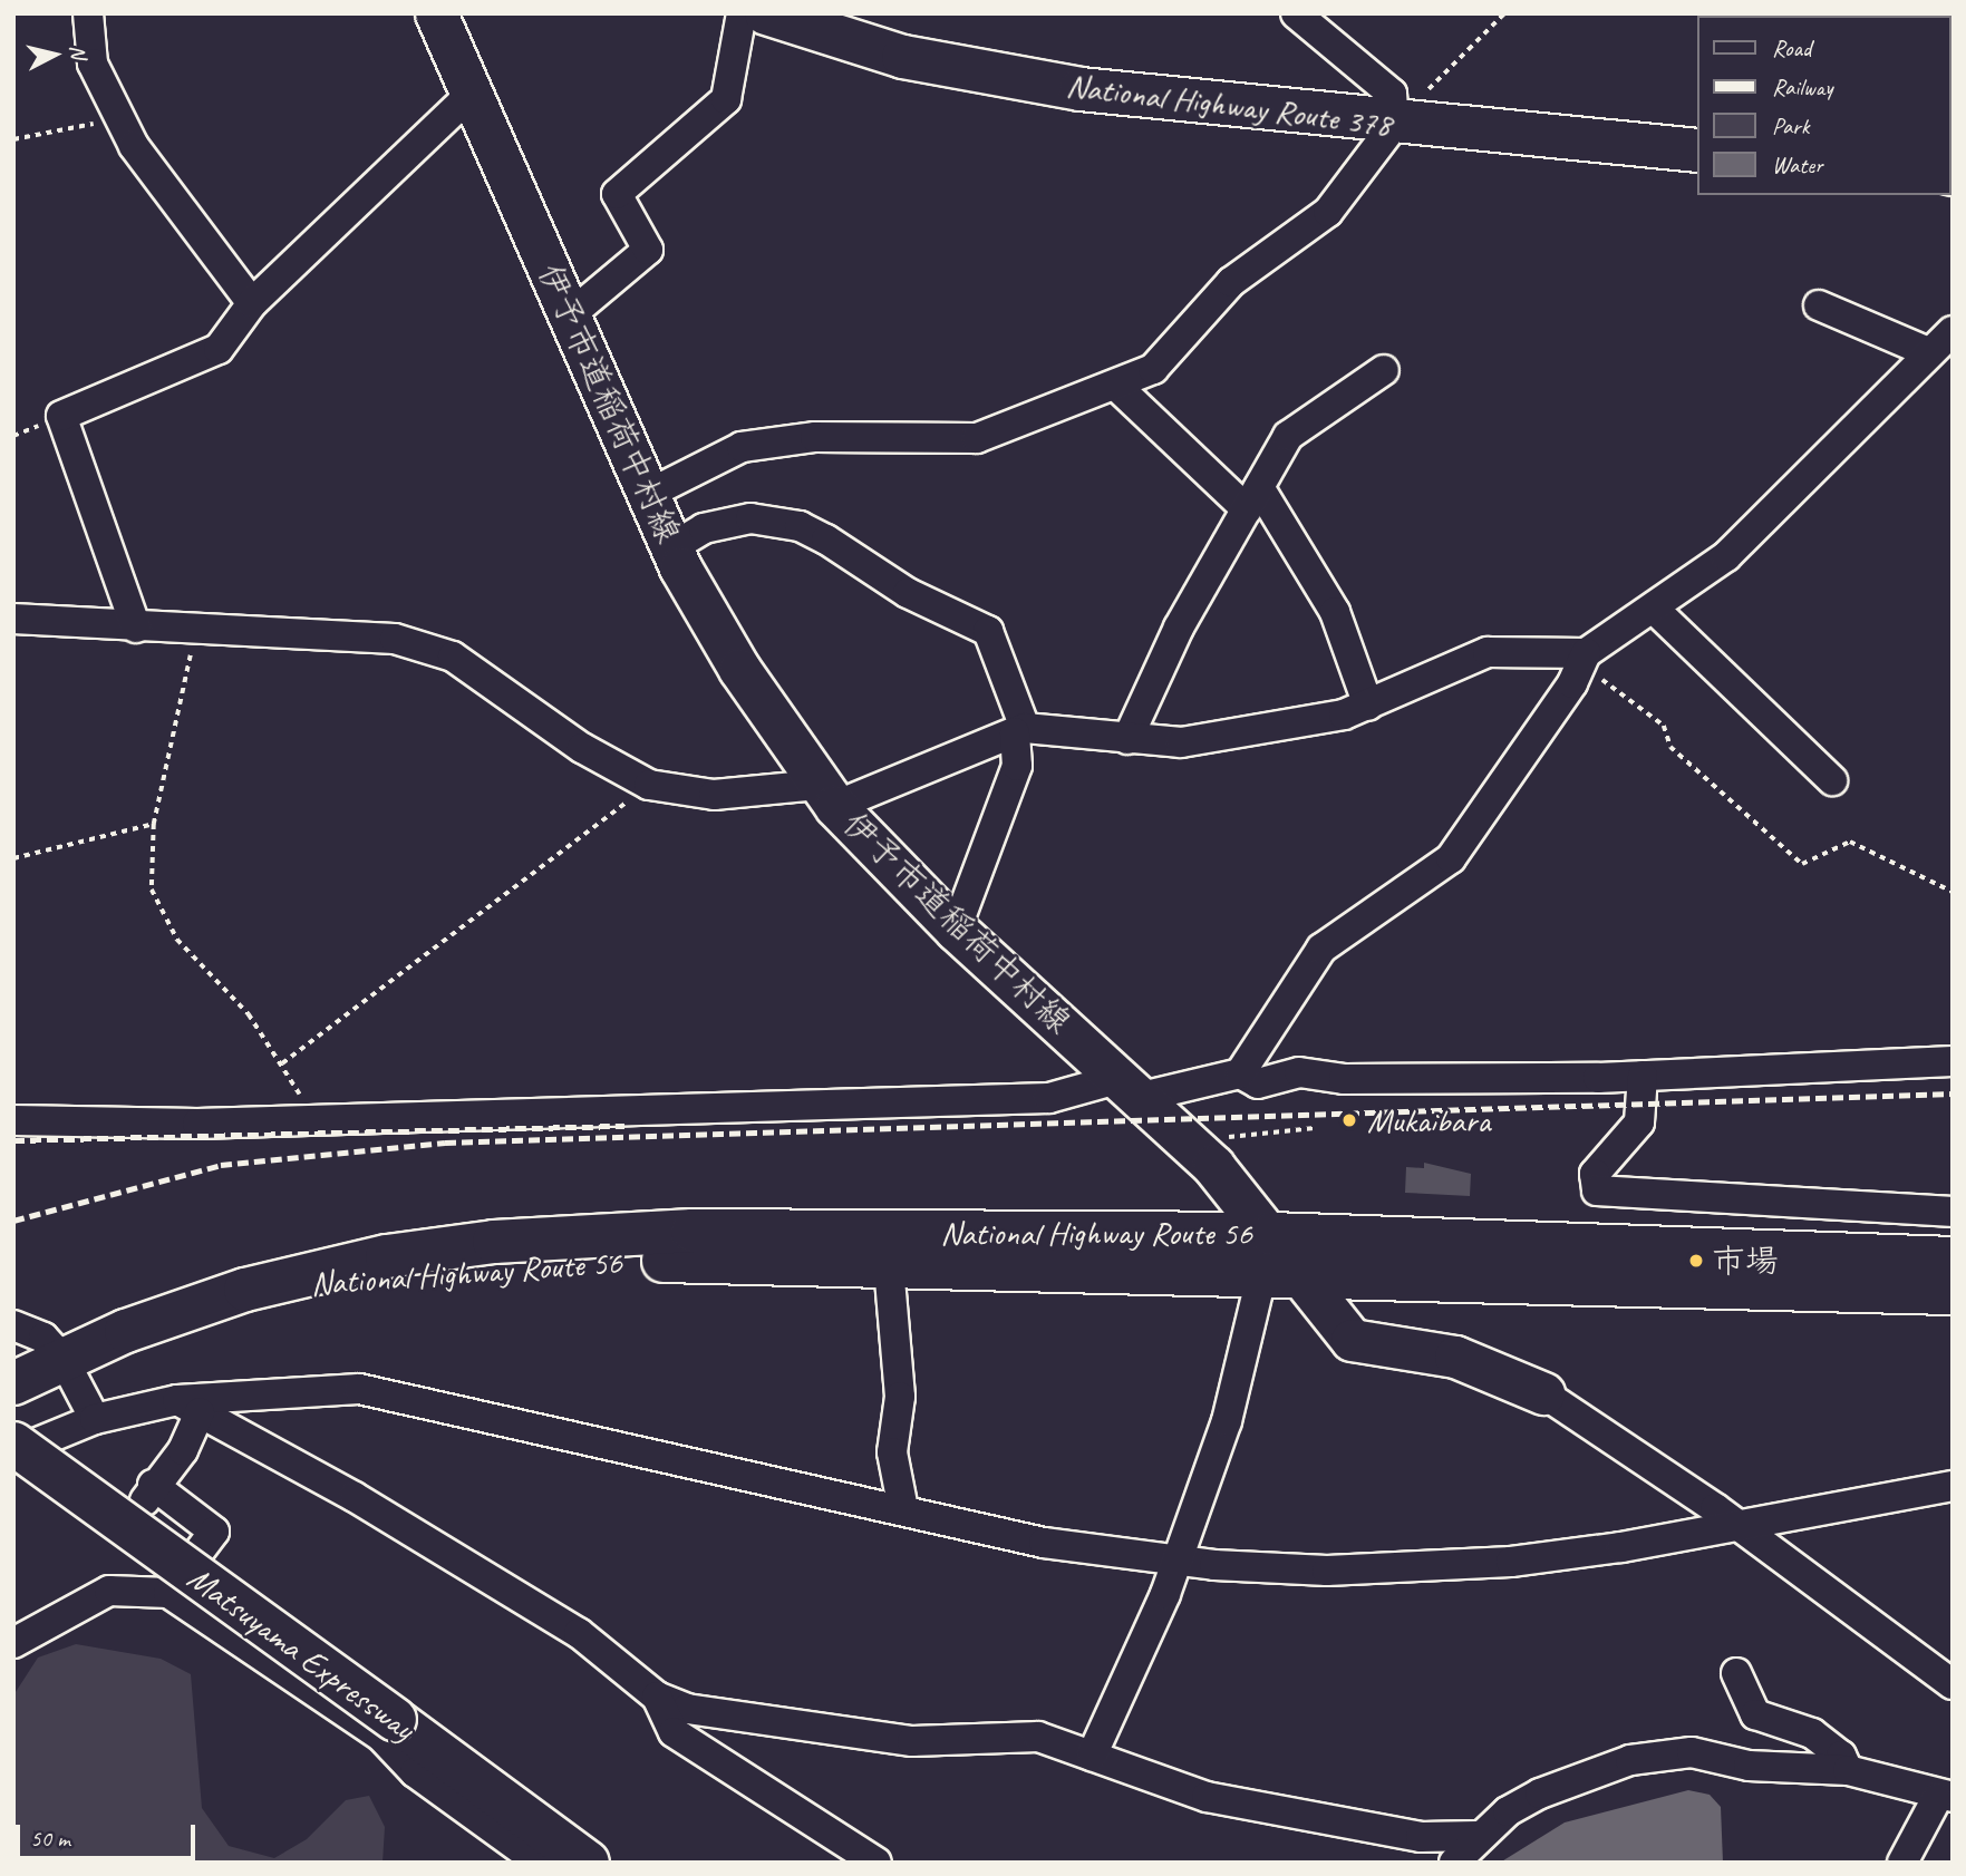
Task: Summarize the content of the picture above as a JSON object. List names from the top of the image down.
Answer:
{
  "streets": {
    "highway": ["National Highway Route 378", "National Highway Route 56", "Matsuyama Expressway"],
    "street": ["伊予市道稲荷中村線"]
  },
  "crossings": [
    ["伊予市道稲荷中村線", "National Highway Route 56"]
  ],
  "places": ["Mukaibara", "市場"],
  "legend": [
    "Road",
    "Railway",
    "Park",
    "Water"
  ],
  "scale_bar": "50 m",
  "north": "right"
}
